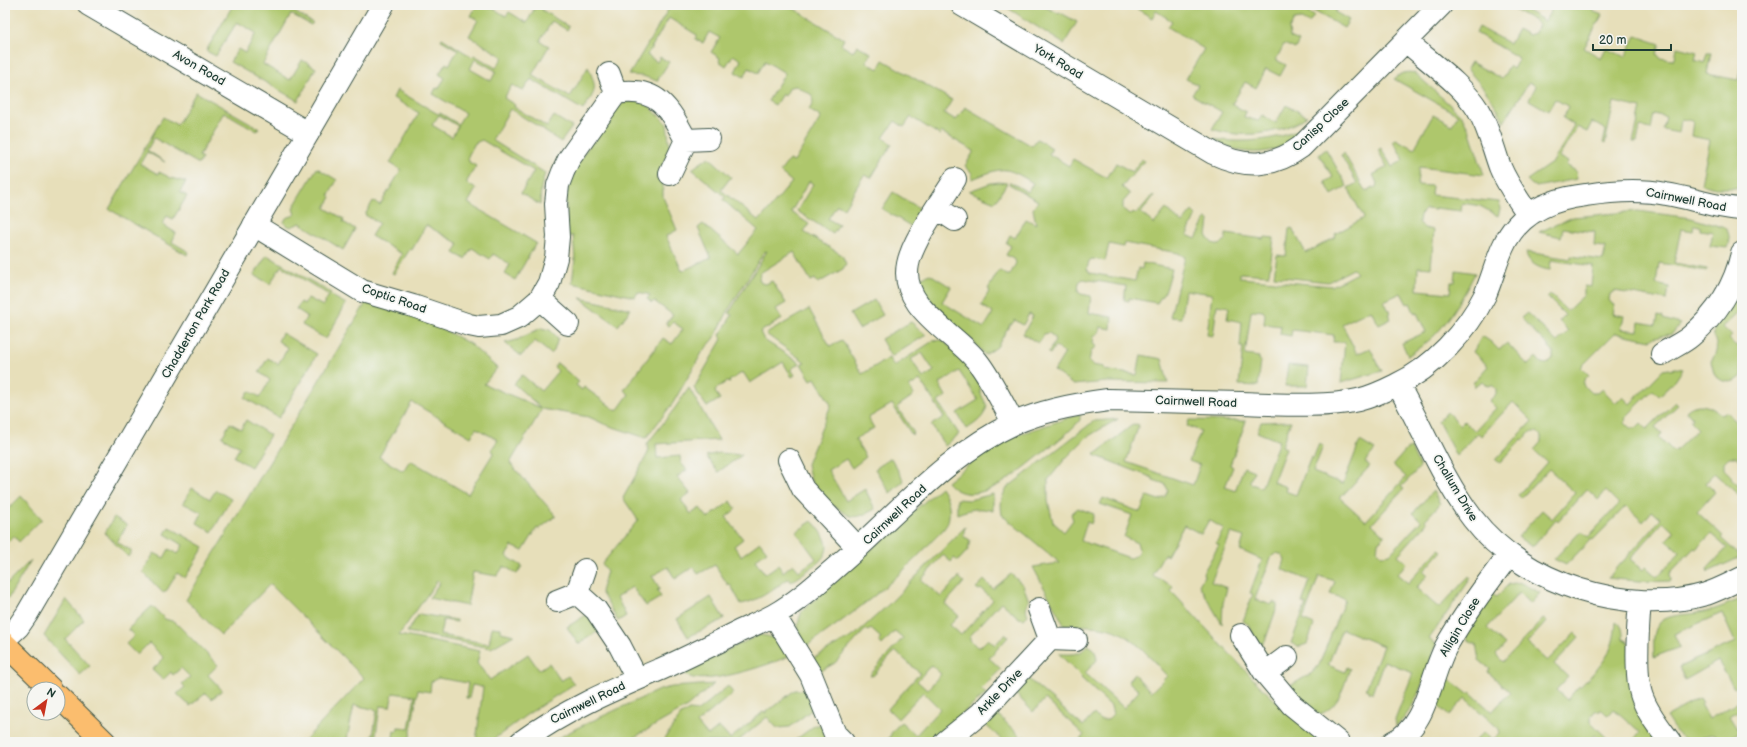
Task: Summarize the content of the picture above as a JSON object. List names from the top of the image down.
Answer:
{
  "streets": {
    "street": [
      "York Road",
      "Avon Road",
      "Canisp Close",
      "Cairnwell Road",
      "Coptic Road",
      "Chadderton Park Road",
      "Challum Drive",
      "Alligin Close",
      "Arkle Drive"
    ]
  },
  "crossings": [
    ["York Road", "Canisp Close"],
    ["Avon Road", "Chadderton Park Road"],
    ["Cairnwell Road", "Challum Drive"],
    ["Coptic Road", "Chadderton Park Road"],
    ["Challum Drive", "Alligin Close"]
  ],
  "scale_bar": "20 m",
  "north": "top right"
}
